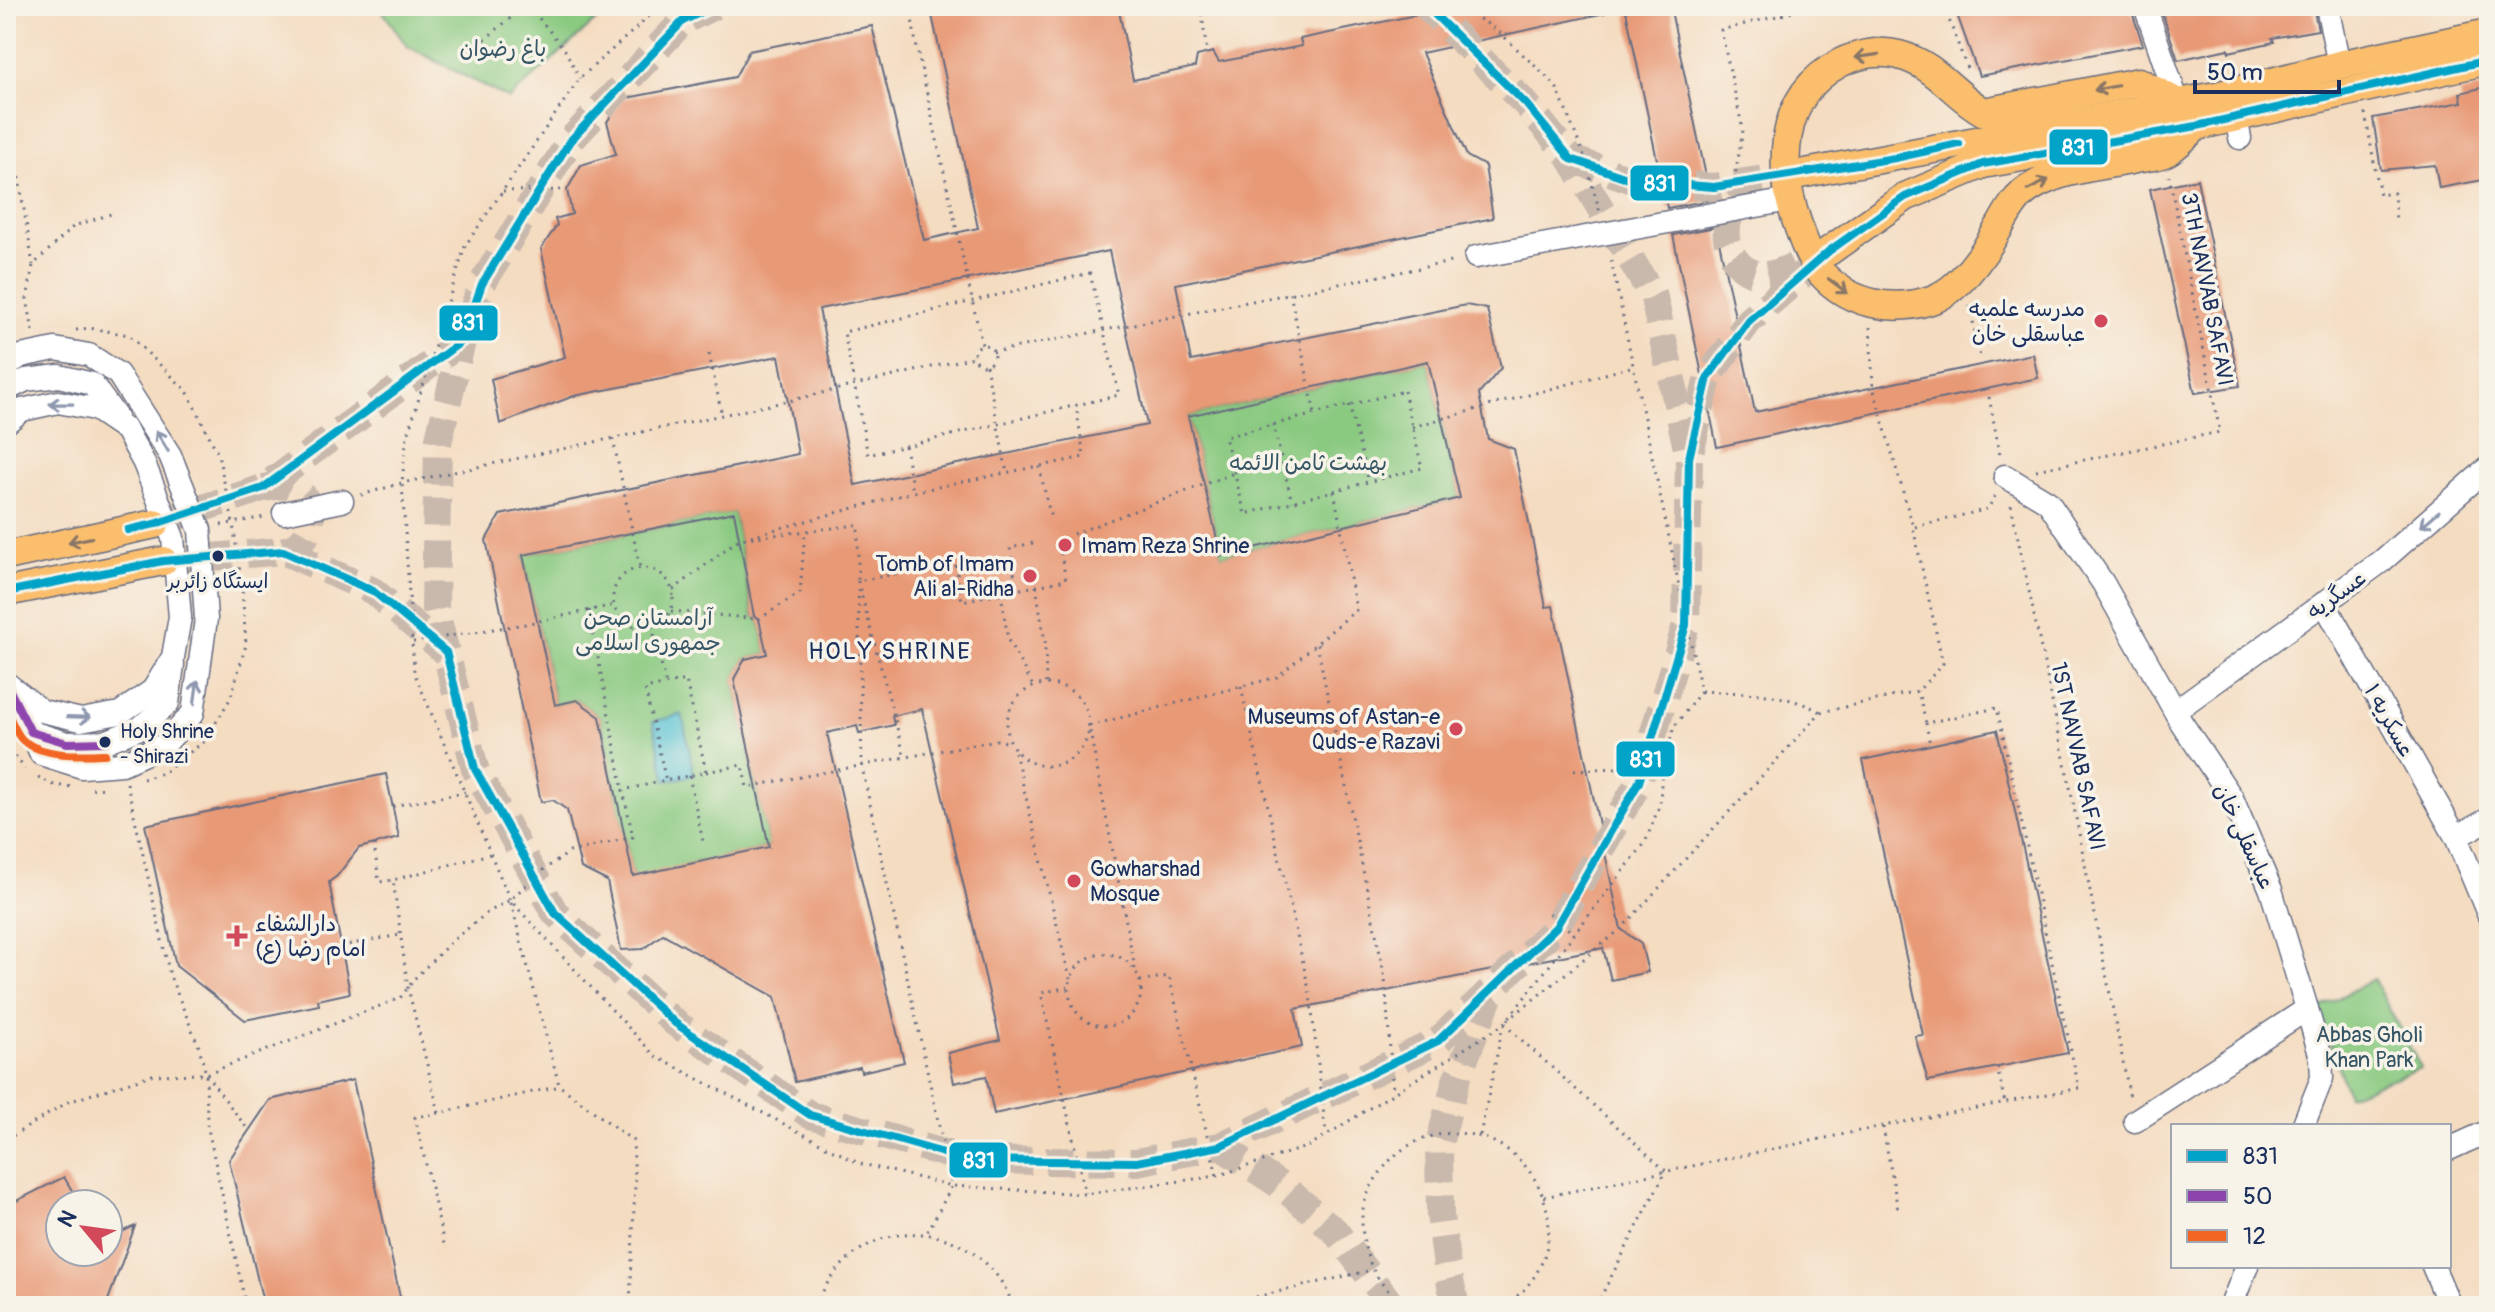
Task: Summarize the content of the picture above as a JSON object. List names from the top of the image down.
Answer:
{
  "streets": {
    "street": ["عسگریه", "عسکریه ۱", "عباسقلی خان"],
    "path": ["3TH NAVVAB SAFAVI", "1ST NAVVAB SAFAVI"]
  },
  "crossings": [
    ["3TH NAVVAB SAFAVI", "1ST NAVVAB SAFAVI"],
    ["3TH NAVVAB SAFAVI", "عباسقلی خان"],
    ["عسگریه", "عسکریه ۱"],
    ["عسگریه", "عباسقلی خان"],
    ["1ST NAVVAB SAFAVI", "عباسقلی خان"]
  ],
  "one_way": ["عسگریه"],
  "districts": ["HOLY SHRINE"],
  "parks": [
    "باغ رضوان",
    "بهشت ثامن الائمه",
    "آرامستان صحن جمهوری اسلامی",
    "Abbas Gholi Khan Park"
  ],
  "places": {
    "other": [
      "مدرسه علمیه عباسقلی خان",
      "Imam Reza Shrine",
      "ایستگاه زائربر",
      "Tomb of Imam Ali al-Ridha",
      "Museums of Astan-e Quds-e Razavi",
      "Holy Shrine - Shirazi",
      "Gowharshad Mosque"
    ],
    "health": ["دارالشفاء امام رضا (ع)"]
  },
  "lines": ["transit line 831", "transit line 50", "transit line 12"],
  "legend": ["831", "50", "12"],
  "scale_bar": "50 m",
  "north": "top left"
}
